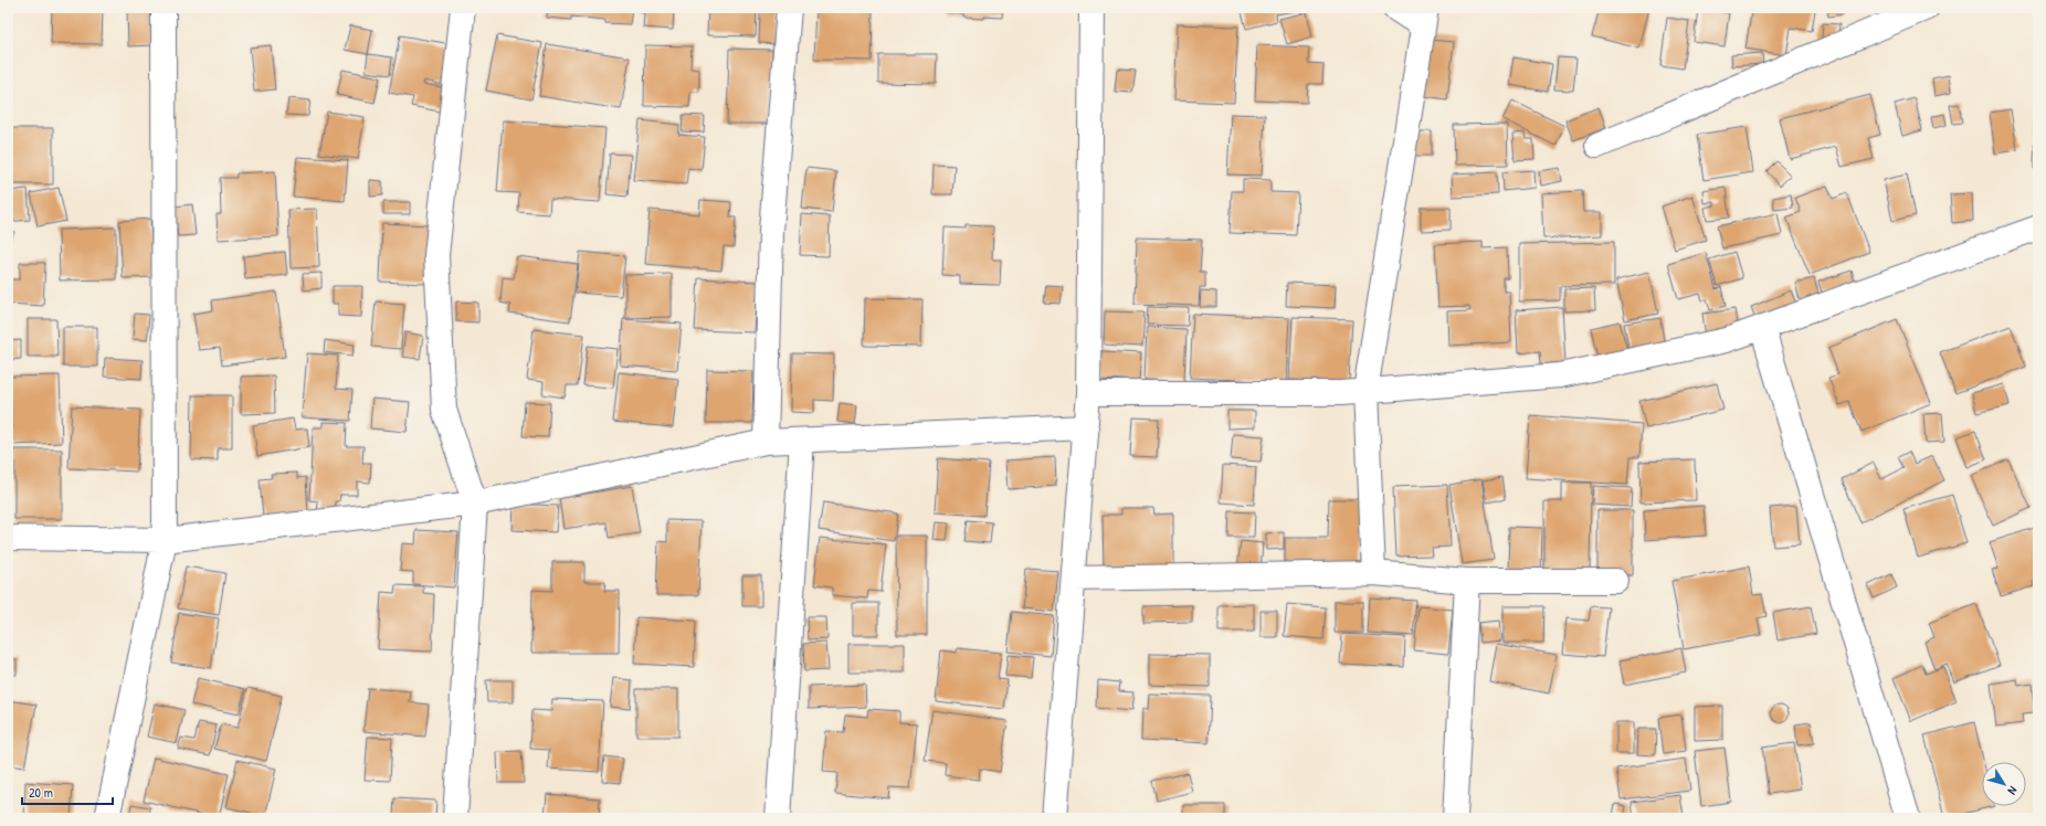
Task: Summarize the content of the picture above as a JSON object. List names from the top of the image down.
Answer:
{
  "scale_bar": "20 m",
  "north": "bottom right"
}
